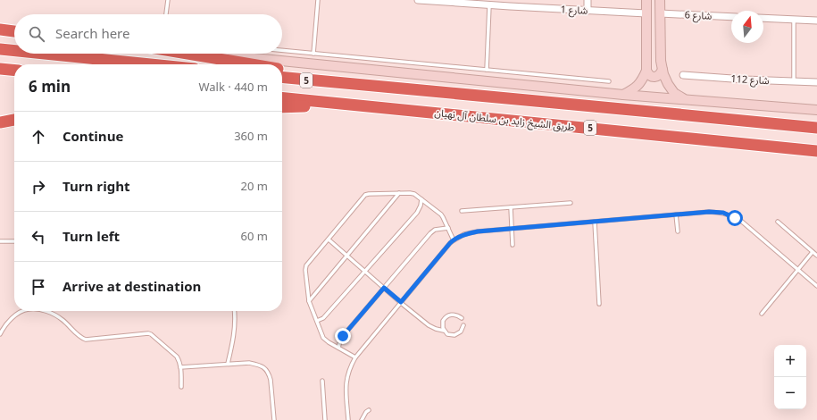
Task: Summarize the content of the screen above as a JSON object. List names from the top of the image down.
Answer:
{
  "streets": {
    "highway": ["5", "طريق الشيخ زايد بن سلطان آل نهيان"],
    "street": ["شارع 1", "شارع 6", "شارع 112"]
  },
  "north": "top",
  "page": {
    "search": "Search here",
    "heading": ["6 min", "Walk · 440 m"],
    "list": [
      ["Continue", "360 m"],
      ["Turn right", "20 m"],
      ["Turn left", "60 m"],
      "Arrive at destination"
    ],
    "map_buttons": ["+", "−"]
  }
}
